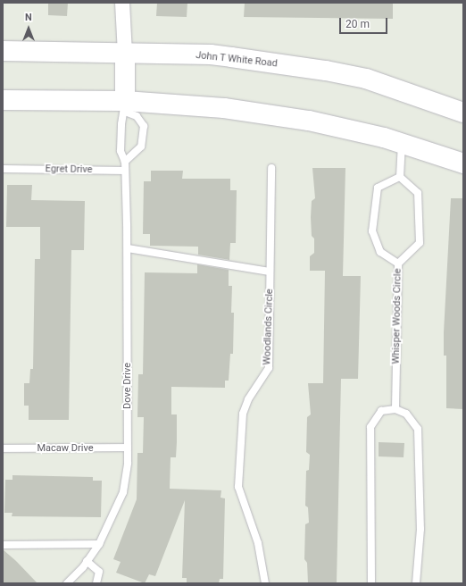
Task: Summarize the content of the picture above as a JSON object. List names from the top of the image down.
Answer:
{
  "streets": {
    "main road": ["John T White Road"],
    "lane": [
      "Egret Drive",
      "Whisper Woods Circle",
      "Woodlands Circle",
      "Dove Drive",
      "Macaw Drive"
    ]
  },
  "crossings": [
    ["Egret Drive", "Dove Drive"],
    ["Dove Drive", "Macaw Drive"]
  ],
  "scale_bar": "20 m",
  "north": "top"
}
